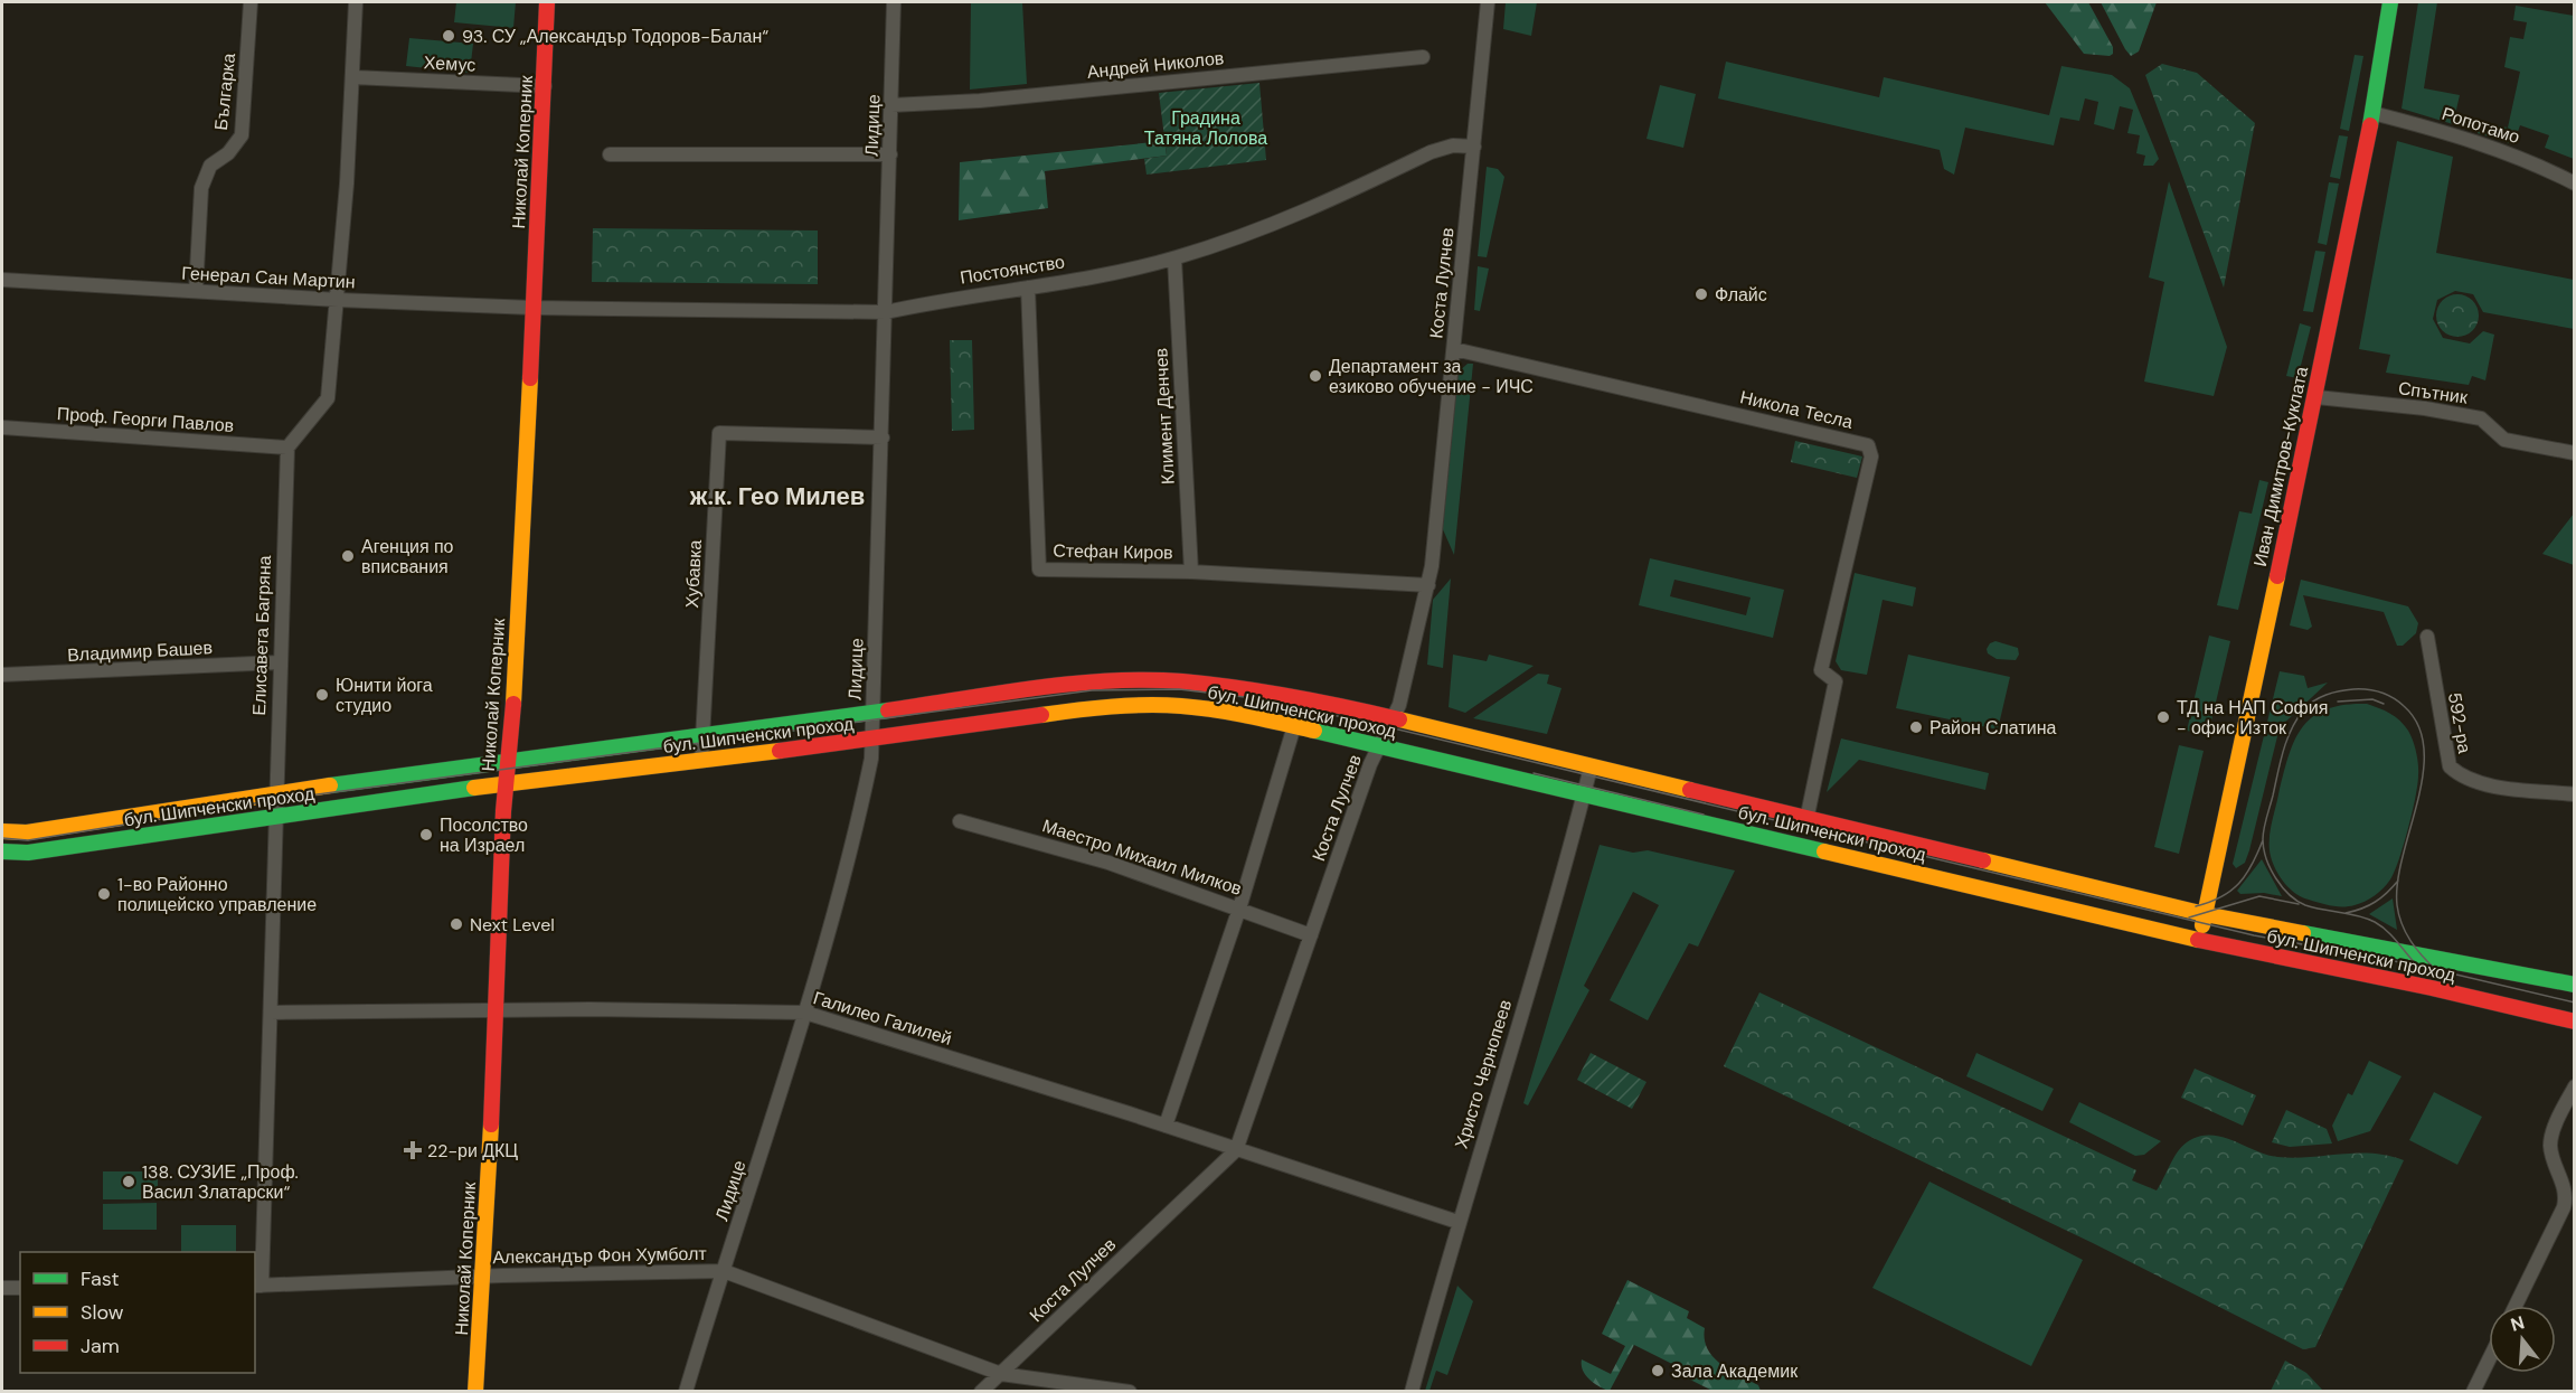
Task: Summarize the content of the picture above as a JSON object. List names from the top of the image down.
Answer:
{
  "streets": {
    "main road": ["Николай Коперник", "Иван Димитров-Куклата", "бул. Шипченски проход"],
    "street": [
      "Хемус",
      "Андрей Николов",
      "Българка",
      "Лидице",
      "Ропотамо",
      "Постоянство",
      "Генерал Сан Мартин",
      "Коста Лулчев",
      "Спътник",
      "Никола Тесла",
      "Климент Денчев",
      "Проф. Георги Павлов",
      "Стефан Киров",
      "Хубавка",
      "Елисавета Багряна",
      "Владимир Башев",
      "592-ра",
      "Маестро Михаил Милков",
      "Галилео Галилей",
      "Христо Чернопеев",
      "Александър Фон Хумболт"
    ]
  },
  "crossings": [
    ["Хемус", "Николай Коперник"],
    ["Андрей Николов", "Лидице"],
    ["Българка", "Генерал Сан Мартин"],
    ["Лидице", "Постоянство"],
    ["Лидице", "Хубавка"],
    ["Лидице", "бул. Шипченски проход"],
    ["Лидице", "Галилео Галилей"],
    ["Лидице", "Александър Фон Хумболт"],
    ["Ропотамо", "Иван Димитров-Куклата"],
    ["Николай Коперник", "Постоянство"],
    ["Николай Коперник", "Генерал Сан Мартин"],
    ["Николай Коперник", "бул. Шипченски проход"],
    ["Николай Коперник", "Галилео Галилей"],
    ["Николай Коперник", "Александър Фон Хумболт"],
    ["Постоянство", "Генерал Сан Мартин"],
    ["Постоянство", "Коста Лулчев"],
    ["Постоянство", "Климент Денчев"],
    ["Постоянство", "Стефан Киров"],
    ["Коста Лулчев", "Никола Тесла"],
    ["Коста Лулчев", "Стефан Киров"],
    ["Коста Лулчев", "бул. Шипченски проход"],
    ["Коста Лулчев", "Маестро Михаил Милков"],
    ["Коста Лулчев", "Галилео Галилей"],
    ["Коста Лулчев", "Александър Фон Хумболт"],
    ["Спътник", "Иван Димитров-Куклата"],
    ["Никола Тесла", "бул. Шипченски проход"],
    ["Климент Денчев", "Стефан Киров"],
    ["Проф. Георги Павлов", "Елисавета Багряна"],
    ["Иван Димитров-Куклата", "бул. Шипченски проход"],
    ["Хубавка", "бул. Шипченски проход"],
    ["Елисавета Багряна", "Владимир Башев"],
    ["Елисавета Багряна", "бул. Шипченски проход"],
    ["Елисавета Багряна", "Галилео Галилей"],
    ["Елисавета Багряна", "Александър Фон Хумболт"],
    ["бул. Шипченски проход", "Христо Чернопеев"],
    ["Галилео Галилей", "Христо Чернопеев"]
  ],
  "districts": ["ж.к. Гео Милев"],
  "parks": ["Градина Татяна Лолова"],
  "places": {
    "other": [
      "93. СУ „Александър Тодоров-Балан“",
      "Флайс",
      "Департамент за езиково обучение - ИЧС",
      "Агенция по вписвания",
      "Юнити йога студио",
      "ТД на НАП София - офис Изток",
      "Район Слатина",
      "Посолство на Израел",
      "1-во Районно полицейско управление",
      "Next Level",
      "138. СУЗИЕ „Проф. Васил Златарски“",
      "Зала Академик"
    ],
    "health": ["22-ри ДКЦ"]
  },
  "legend": ["Fast", "Slow", "Jam"],
  "north": "top"
}
